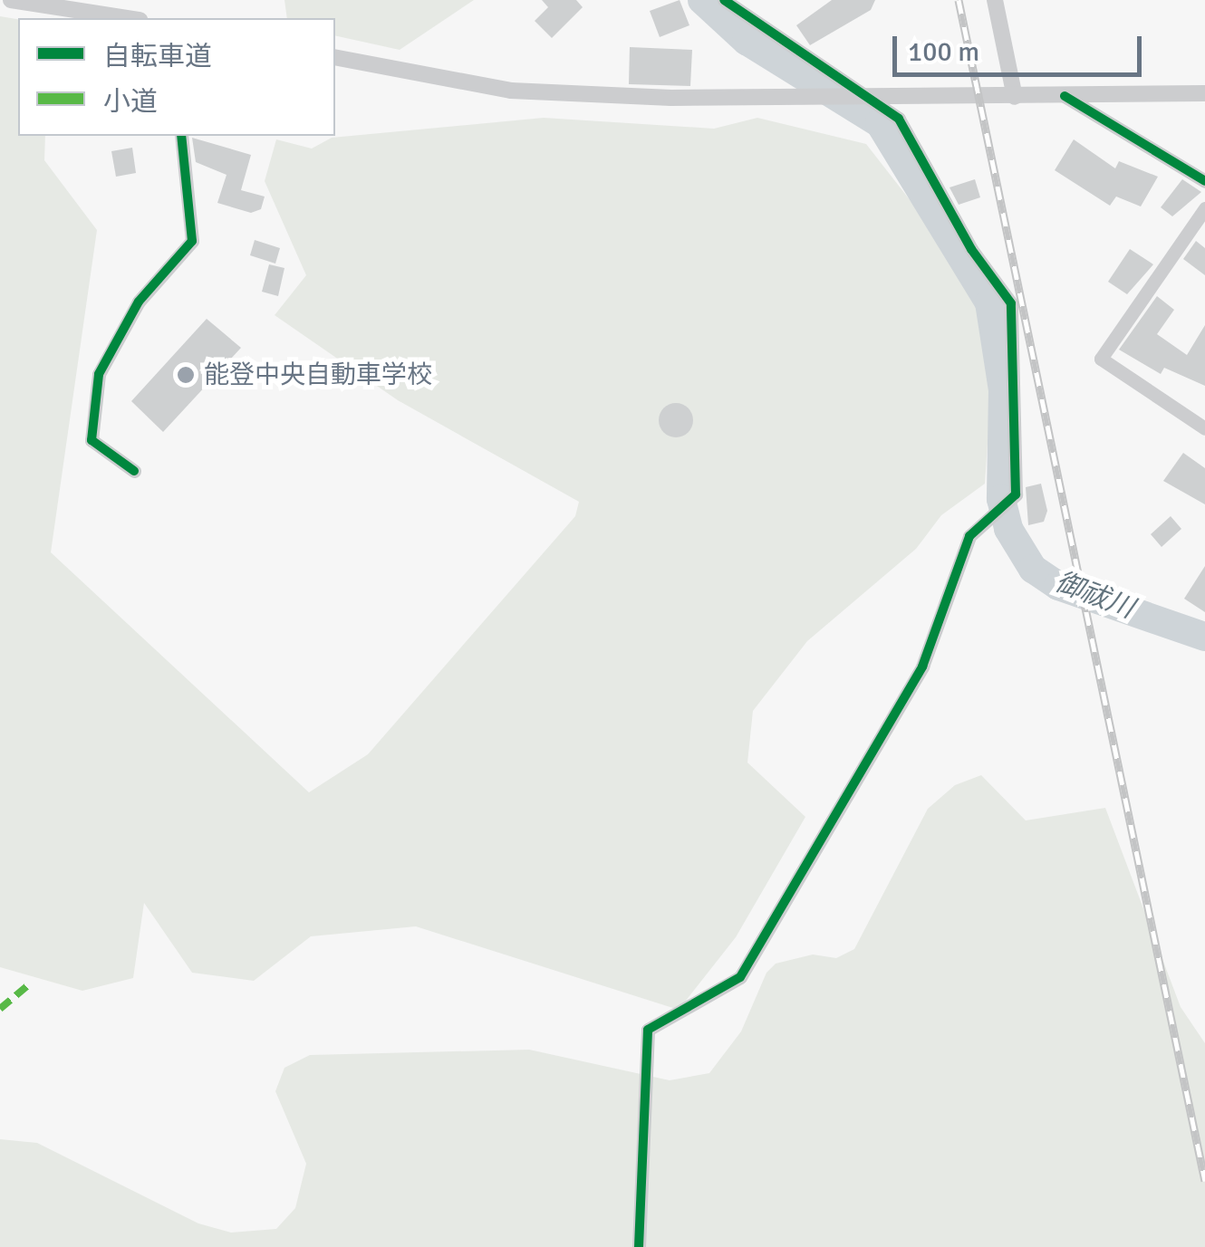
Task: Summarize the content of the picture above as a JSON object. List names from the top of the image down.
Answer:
{
  "water": ["御祓川"],
  "places": ["能登中央自動車学校"],
  "legend": ["自転車道", "小道"],
  "scale_bar": "100 m"
}
